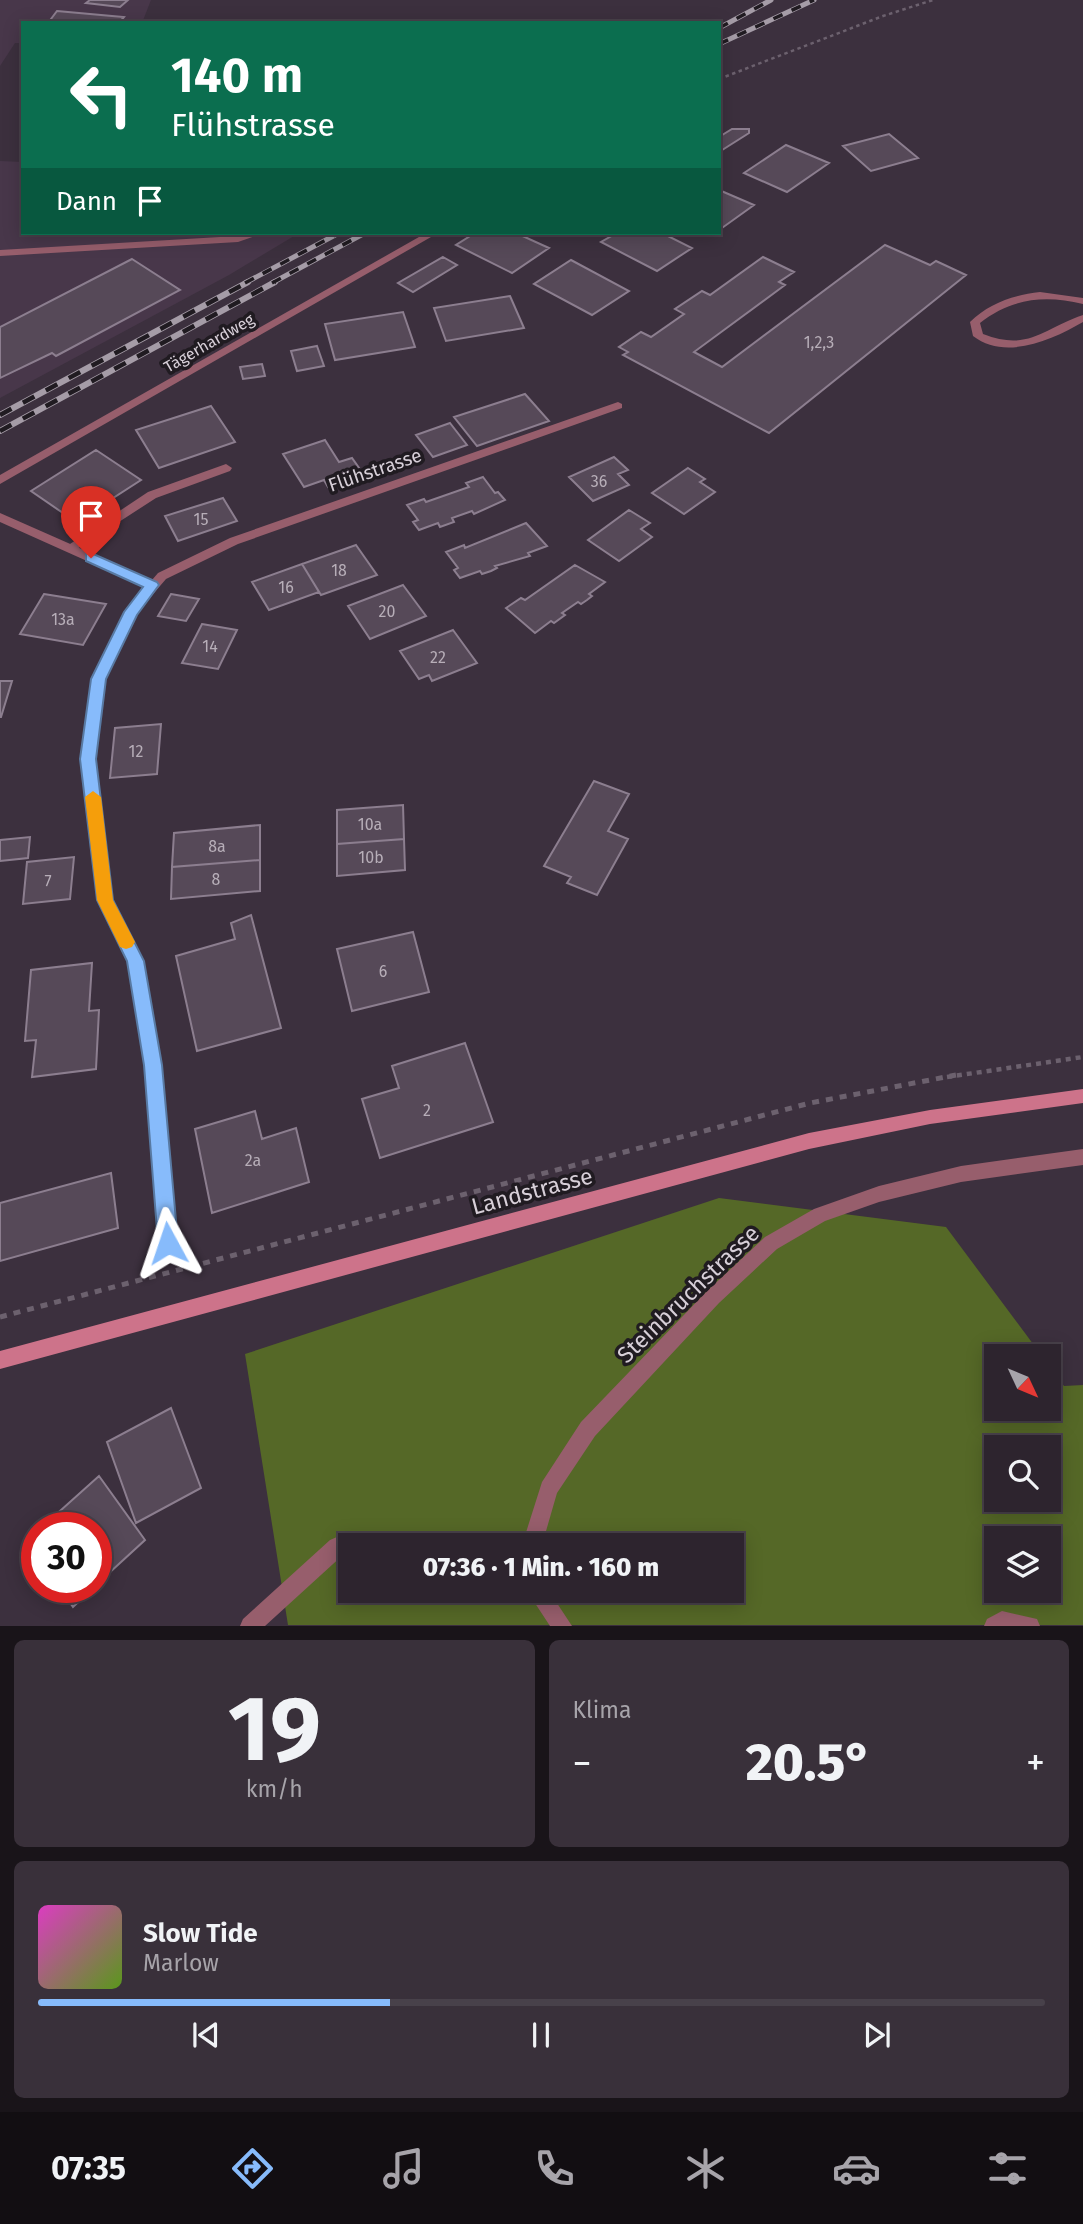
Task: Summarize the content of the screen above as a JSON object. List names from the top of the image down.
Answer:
{
  "streets": {
    "main road": ["Landstrasse"],
    "street": ["Tägerhardweg", "Flühstrasse", "Steinbruchstrasse"]
  },
  "house_numbers": [
    "1,2,3",
    "36",
    "15",
    "18",
    "16",
    "20",
    "13a",
    "14",
    "22",
    "12",
    "10a",
    "8a",
    "10b",
    "8",
    "7",
    "6",
    "2",
    "2a"
  ],
  "north": "bottom right",
  "page": {
    "turn": ["140 m", "Flühstrasse"],
    "then": "Dann",
    "limit": "30",
    "trip": "07:36 · 1 Min. · 160 m",
    "tile": [
      ["19", "km/h"],
      "Klima"
    ],
    "heat": ["−", "20.5°", "+"],
    "song": ["Slow Tide", "Marlow"],
    "tabs": "07:35"
  }
}
